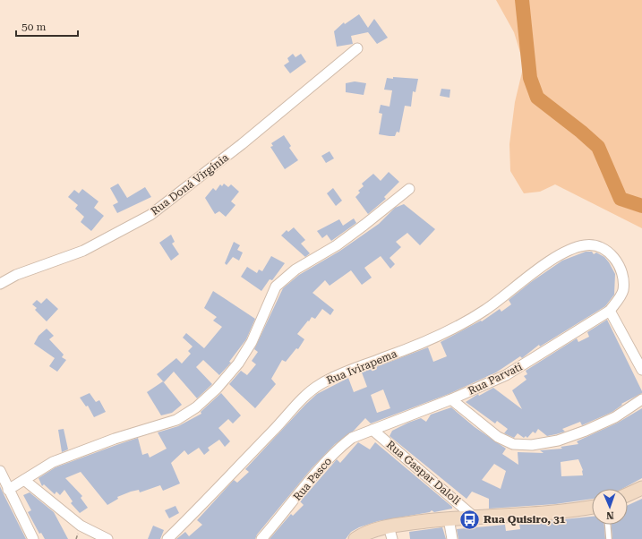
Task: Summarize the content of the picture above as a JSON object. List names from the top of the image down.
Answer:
{
  "streets": {
    "street": [
      "Rua Doná Virgínia",
      "Rua Ivirapema",
      "Rua Parvati",
      "Rua Gaspar Daloli",
      "Rua Pasco"
    ]
  },
  "crossings": [
    ["Rua Ivirapema", "Rua Parvati"],
    ["Rua Parvati", "Rua Gaspar Daloli"],
    ["Rua Parvati", "Rua Pasco"],
    ["Rua Gaspar Daloli", "Rua Pasco"]
  ],
  "places": {
    "bus stop": ["Rua Quisiro, 31"]
  },
  "scale_bar": "50 m",
  "north": "bottom"
}
